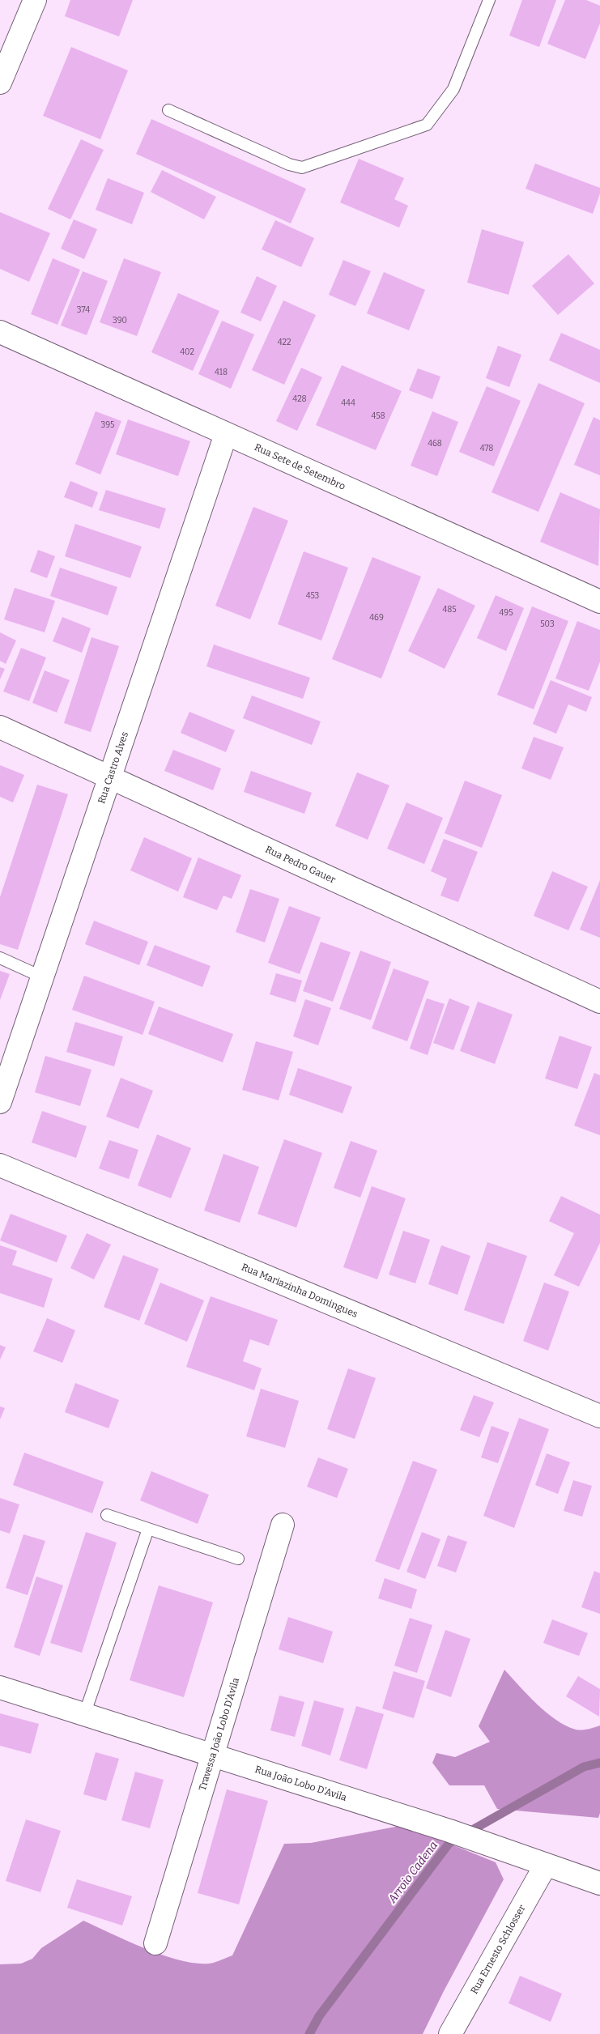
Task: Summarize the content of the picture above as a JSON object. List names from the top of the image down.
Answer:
{
  "streets": {
    "street": [
      "Rua Sete de Setembro",
      "Rua Castro Alves",
      "Rua Pedro Gauer",
      "Rua Mariazinha Domingues",
      "Travessa João Lobo D'Avila",
      "Rua João Lobo D'Avila",
      "Rua Ernesto Schlosser"
    ]
  },
  "crossings": [
    ["Rua Sete de Setembro", "Rua Castro Alves"],
    ["Rua Castro Alves", "Rua Pedro Gauer"],
    ["Travessa João Lobo D'Avila", "Rua João Lobo D'Avila"],
    ["Rua João Lobo D'Avila", "Rua Ernesto Schlosser"]
  ],
  "water": ["Arroio Cadena"],
  "house_numbers": [
    "374",
    "390",
    "422",
    "402",
    "418",
    "428",
    "444",
    "458",
    "395",
    "468",
    "478",
    "453",
    "485",
    "495",
    "469",
    "503"
  ]
}
